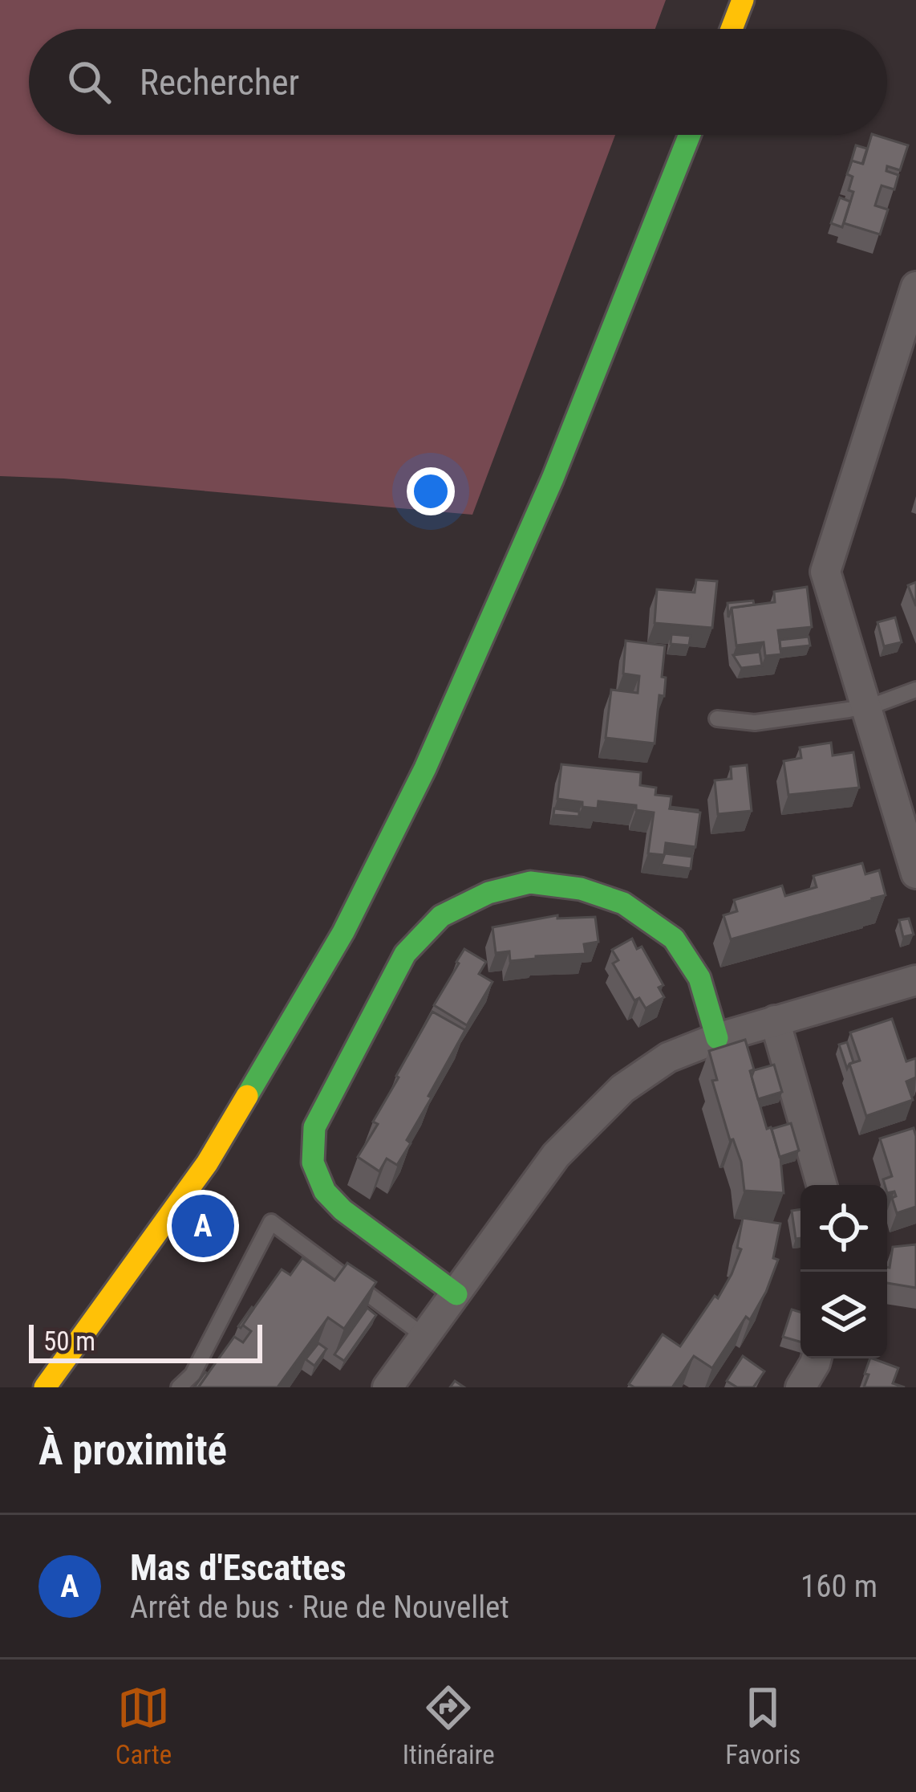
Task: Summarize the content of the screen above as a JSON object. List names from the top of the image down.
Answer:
{
  "scale_bar": "50 m",
  "page": {
    "search": "Rechercher",
    "pins": "A",
    "scale": "50 m",
    "heading": "À proximité",
    "list": [
      {
        "mark": "A",
        "name": "Mas d'Escattes",
        "note": "Arrêt de bus · Rue de Nouvellet",
        "value": "160 m"
      }
    ],
    "nav": ["Carte", "Itinéraire", "Favoris"]
  }
}
